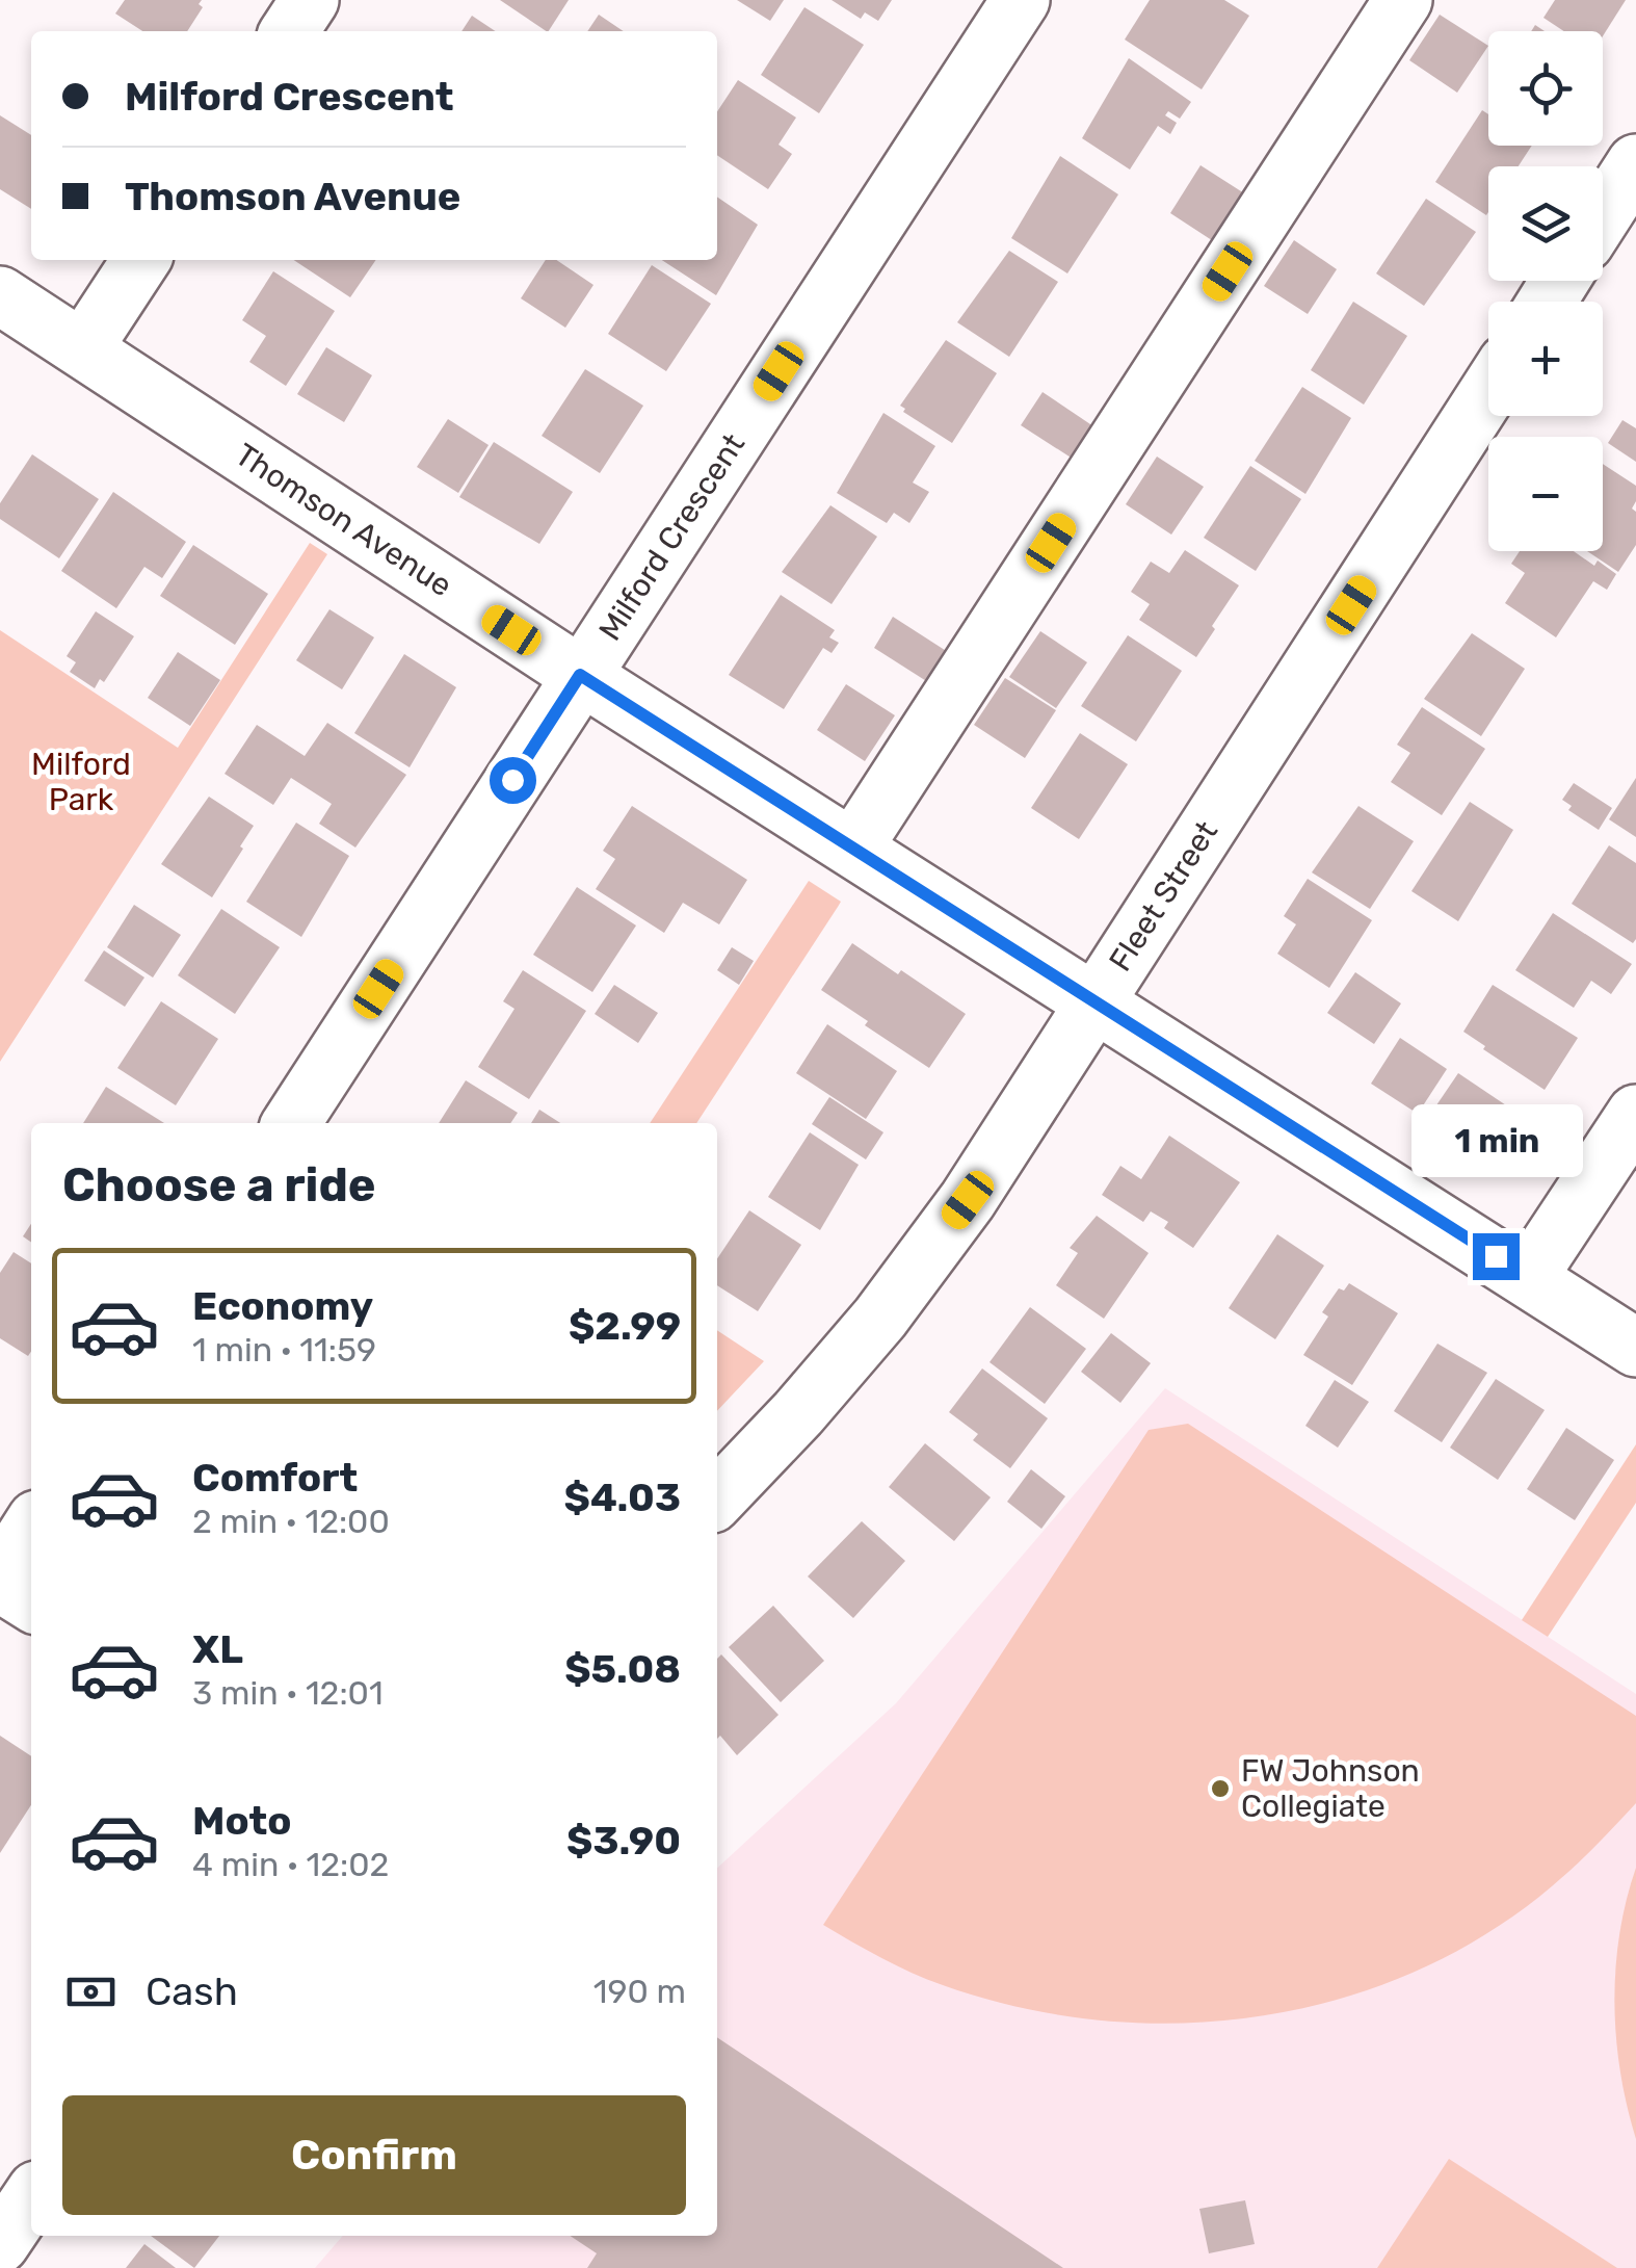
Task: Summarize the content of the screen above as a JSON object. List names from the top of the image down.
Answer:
{
  "streets": {
    "street": ["Thomson Avenue", "Milford Crescent", "Fleet Street"]
  },
  "crossings": [
    ["Thomson Avenue", "Milford Crescent"],
    ["Thomson Avenue", "Fleet Street"]
  ],
  "parks": ["Milford Park"],
  "places": ["FW Johnson Collegiate"],
  "page": {
    "map_buttons": ["+", "−"],
    "banner": ["Milford Crescent", "Thomson Avenue"],
    "bubble": "1 min",
    "heading": "Choose a ride",
    "list": [
      {
        "name": "Economy",
        "note": "1 min · 11:59",
        "value": "$2.99"
      },
      {
        "name": "Comfort",
        "note": "2 min · 12:00",
        "value": "$4.03"
      },
      {
        "name": "XL",
        "note": "3 min · 12:01",
        "value": "$5.08"
      },
      {
        "name": "Moto",
        "note": "4 min · 12:02",
        "value": "$3.90"
      }
    ],
    "pay": ["Cash", "190 m"],
    "buttons": "Confirm"
  }
}
